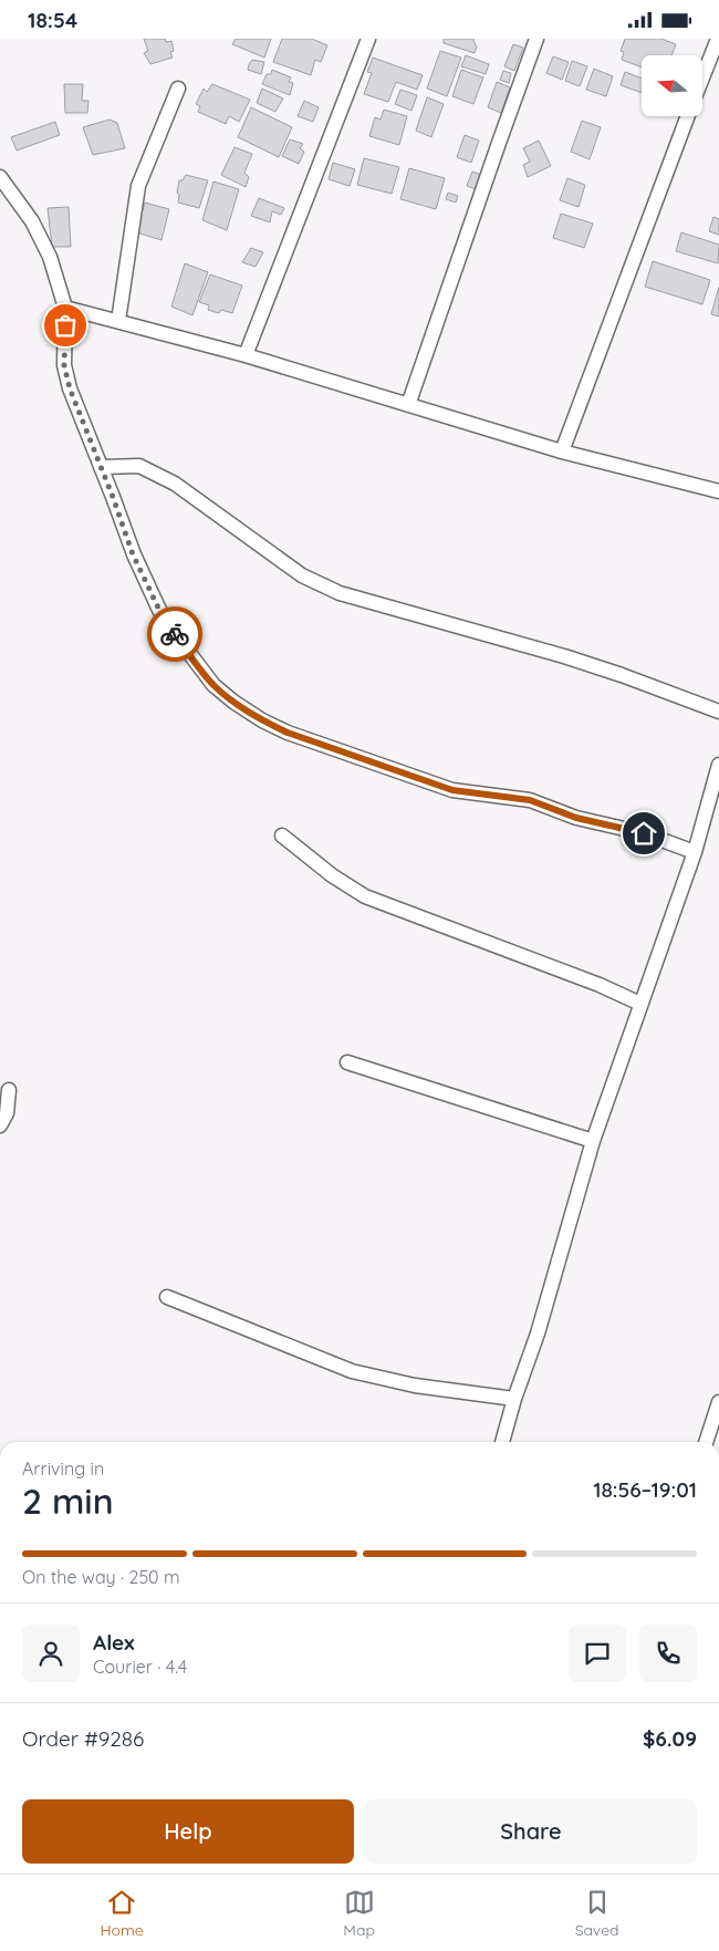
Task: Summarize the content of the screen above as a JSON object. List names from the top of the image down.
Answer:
{
  "north": "left",
  "page": {
    "status": "18:54",
    "heading": ["2 min", "Arriving in", "18:56–19:01"],
    "panel": [
      "Alex",
      "Courier · 4.4",
      "Order #9286",
      "$6.09"
    ],
    "bar": "On the way · 250 m",
    "buttons": ["Help", "Share"],
    "tabs": ["Home", "Map", "Saved"]
  }
}
